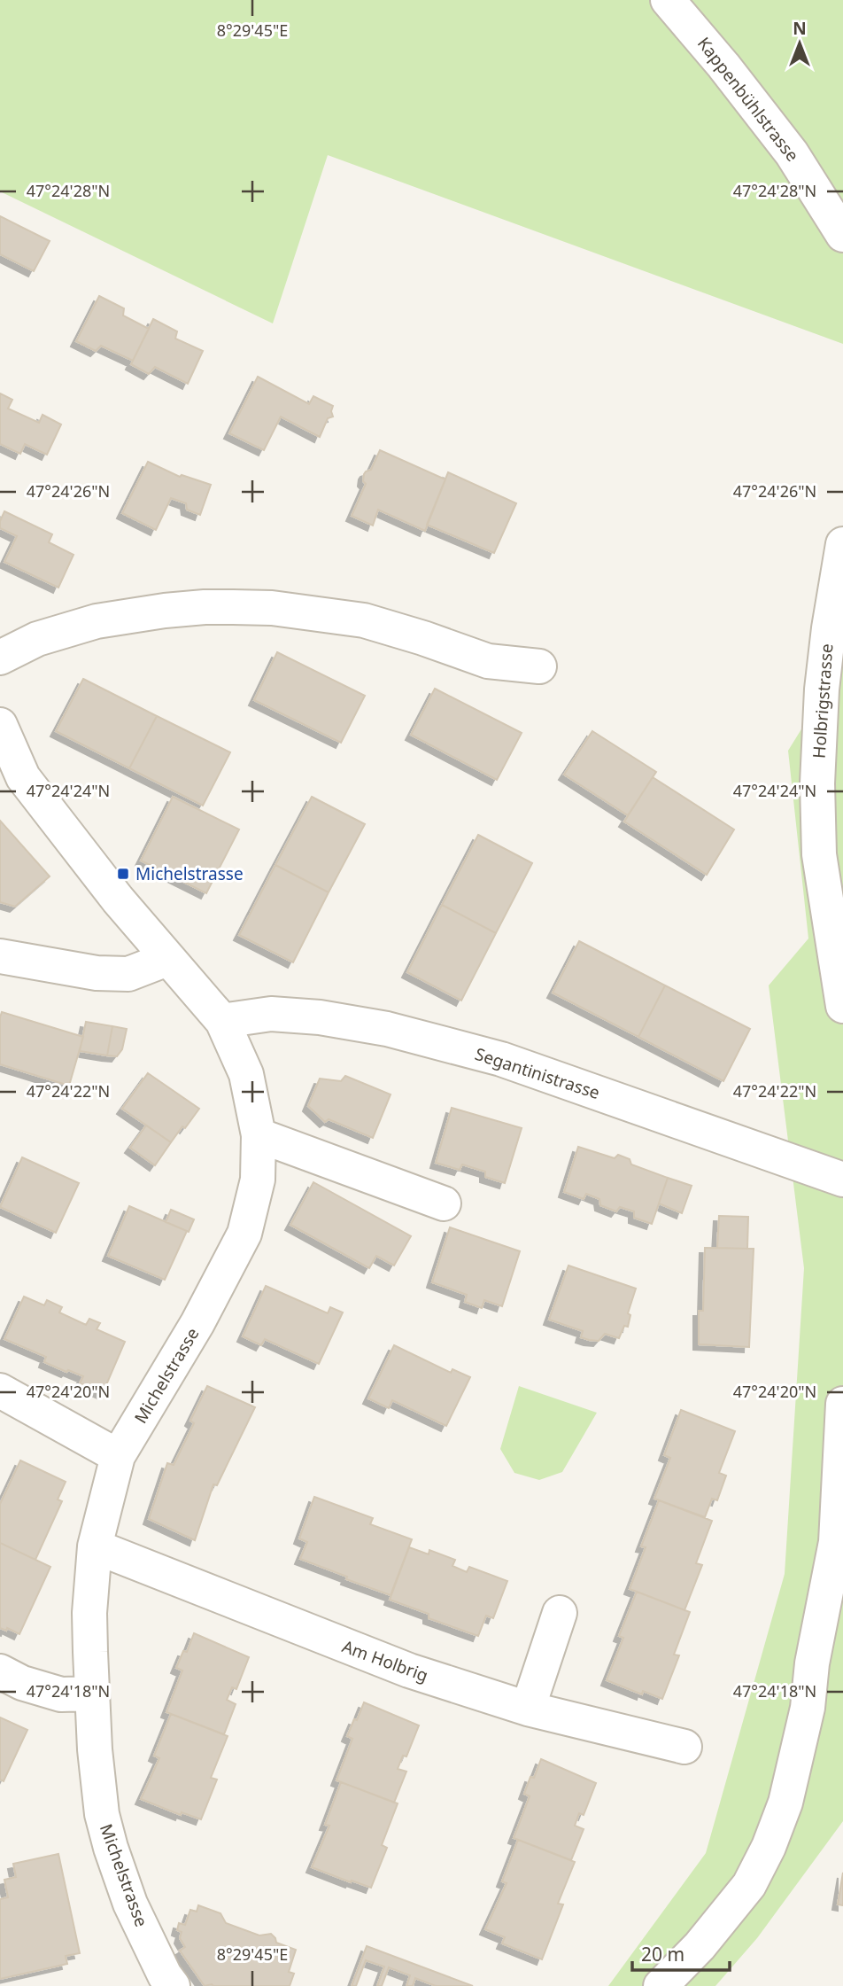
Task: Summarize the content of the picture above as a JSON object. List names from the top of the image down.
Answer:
{
  "streets": {
    "street": [
      "Kappenbühlstrasse",
      "Holbrigstrasse",
      "Segantinistrasse",
      "Michelstrasse",
      "Am Holbrig"
    ]
  },
  "crossings": [
    ["Segantinistrasse", "Michelstrasse"],
    ["Michelstrasse", "Am Holbrig"]
  ],
  "places": {
    "transit": ["Michelstrasse"]
  },
  "scale_bar": "20 m",
  "north": "top",
  "coordinates": [
    "8°29'45\"E",
    "47°24'28\"N",
    "47°24'26\"N",
    "47°24'24\"N",
    "47°24'22\"N",
    "47°24'20\"N",
    "47°24'18\"N"
  ]
}
